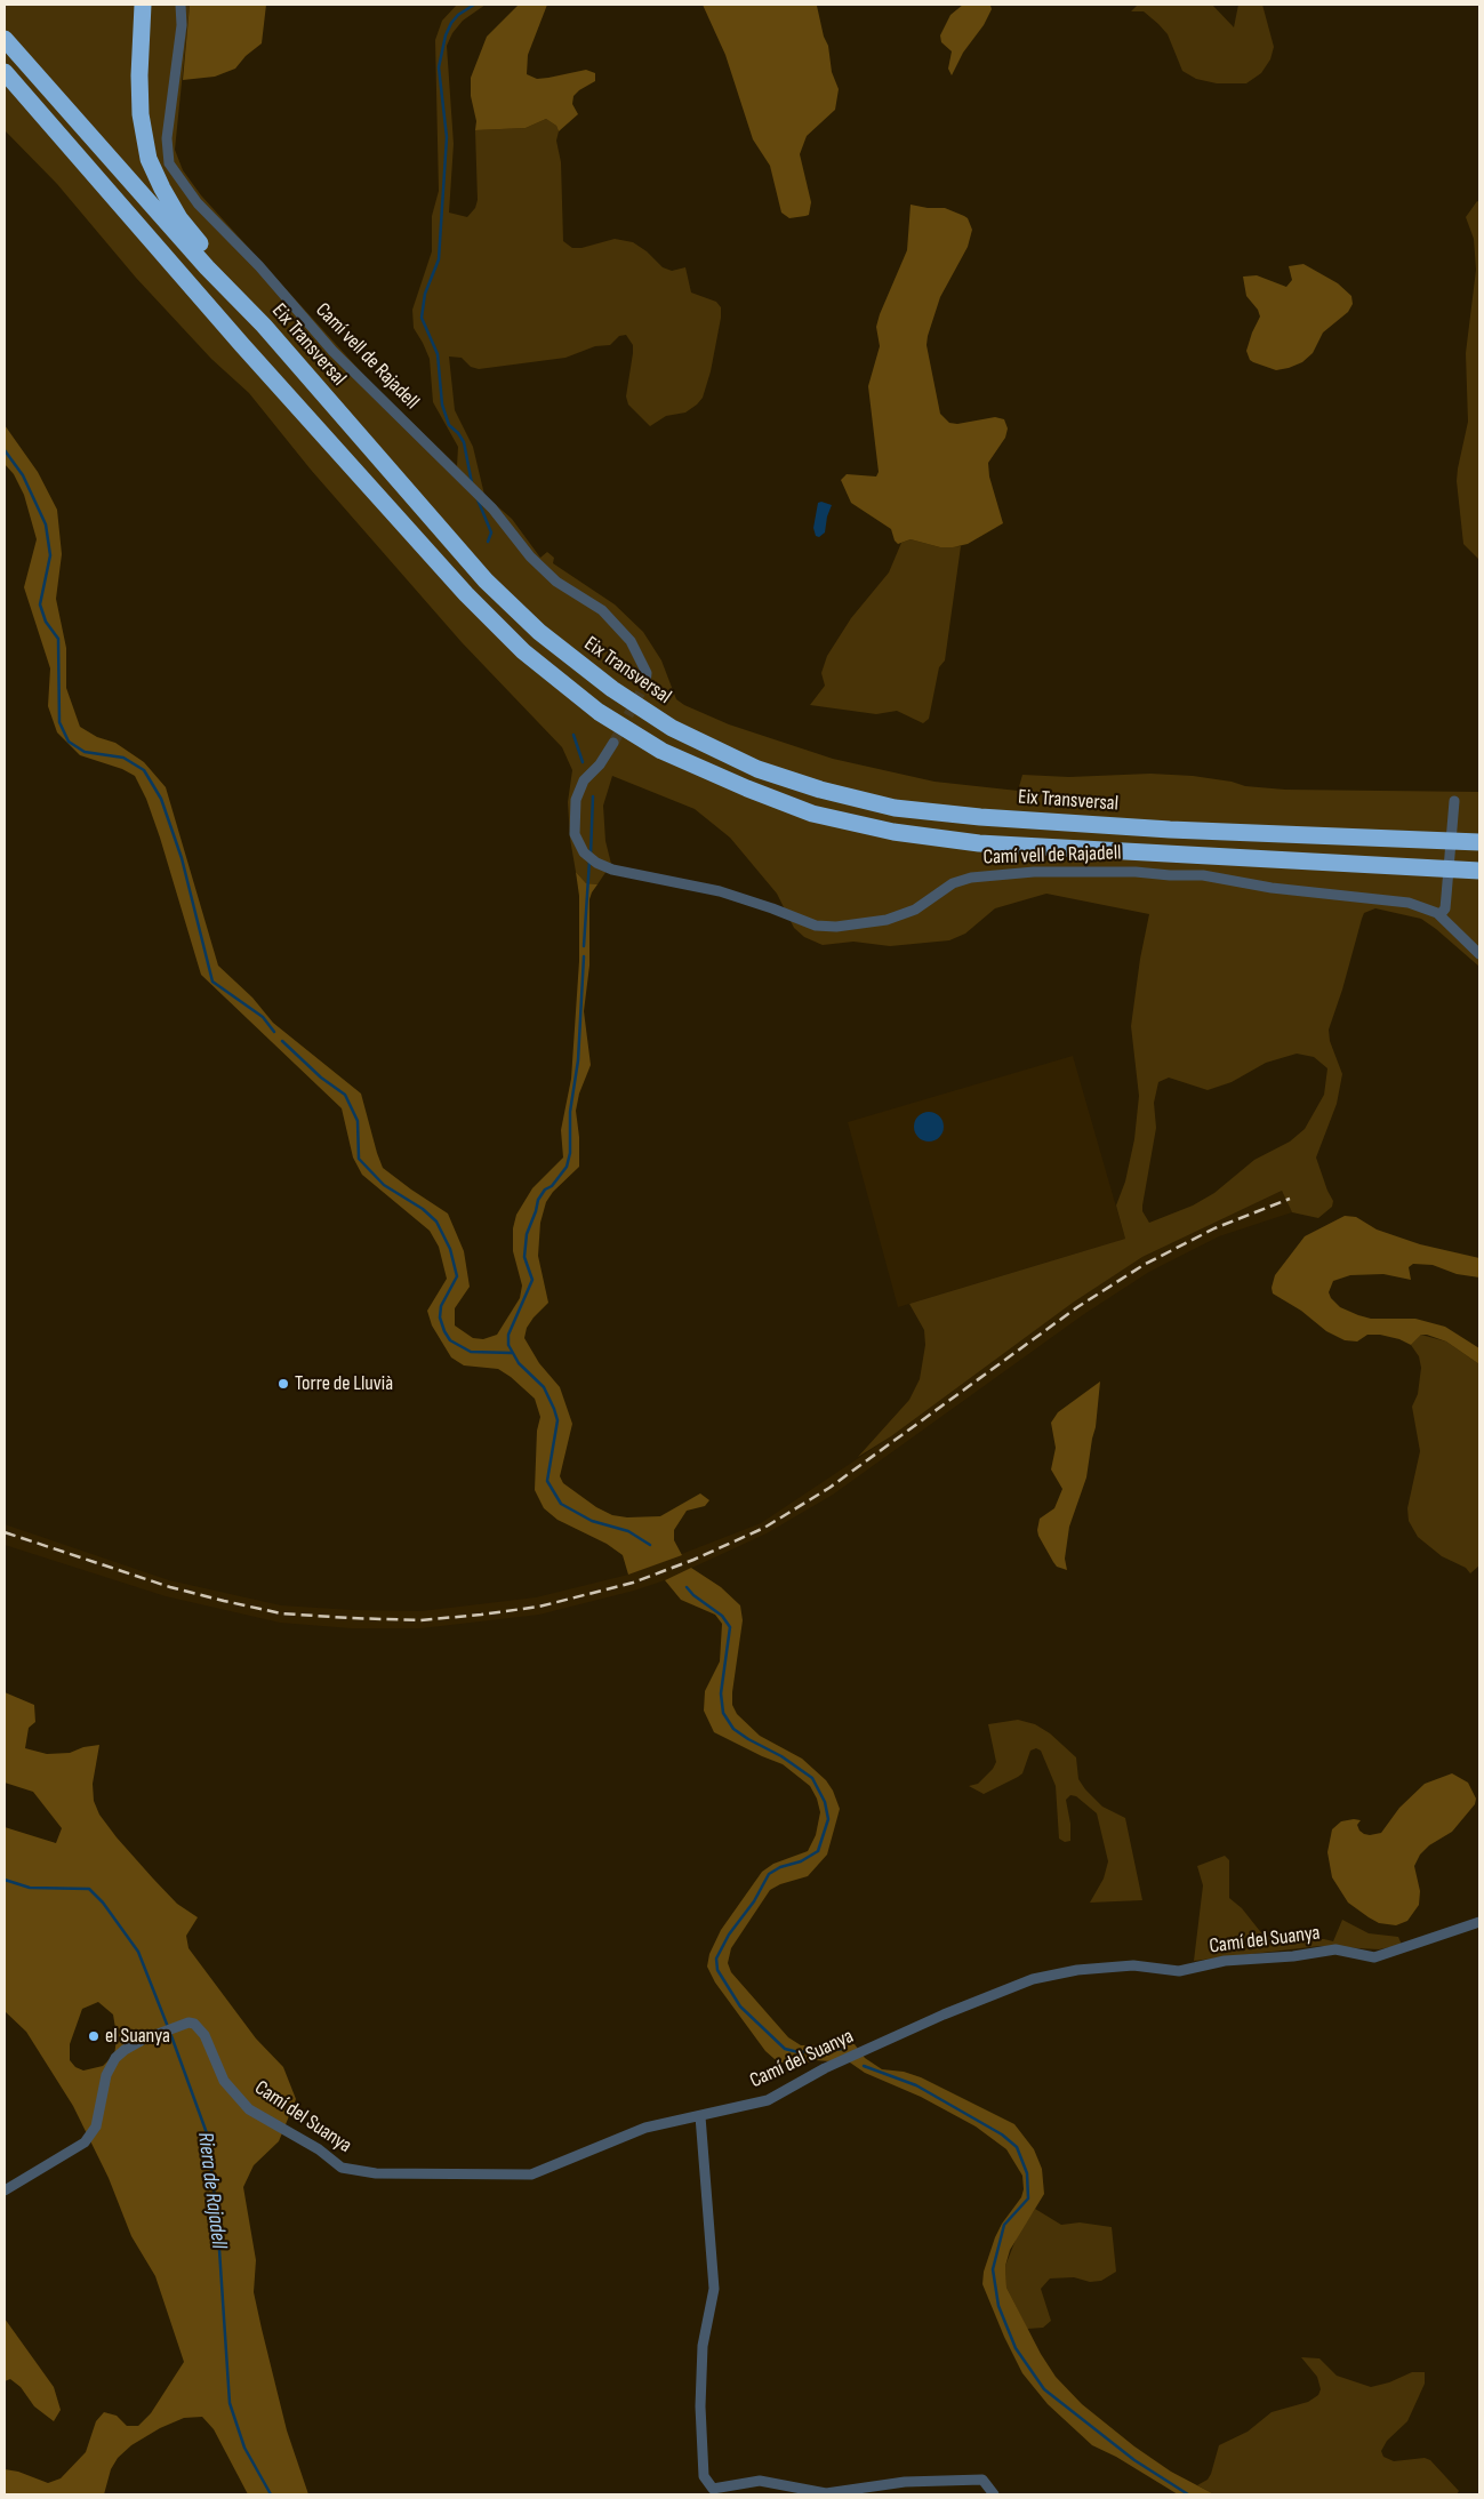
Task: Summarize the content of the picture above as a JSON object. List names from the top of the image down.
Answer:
{
  "streets": {
    "highway": ["Eix Transversal"],
    "street": ["Camí vell de Rajadell", "Camí del Suanya"]
  },
  "water": ["Riera de Rajadell"],
  "places": ["Torre de Lluvià", "el Suanya"]
}
